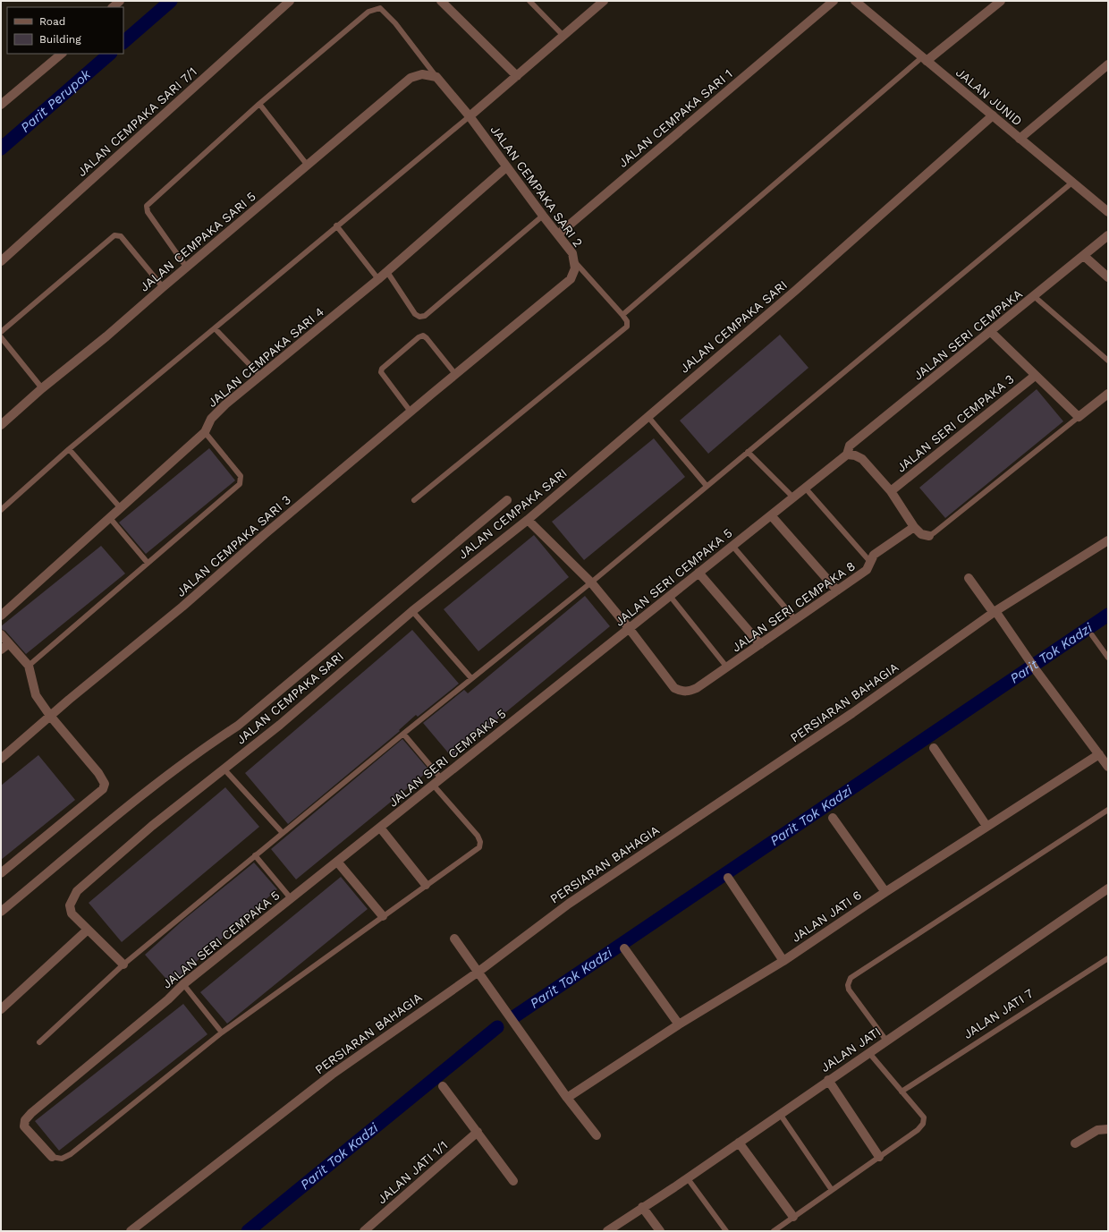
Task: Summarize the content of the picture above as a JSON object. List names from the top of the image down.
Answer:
{
  "streets": {
    "street": [
      "JALAN JUNID",
      "JALAN CEMPAKA SARI 1",
      "JALAN CEMPAKA SARI 7/1",
      "JALAN CEMPAKA SARI 2",
      "JALAN CEMPAKA SARI 5",
      "JALAN CEMPAKA SARI",
      "JALAN SERI CEMPAKA",
      "JALAN CEMPAKA SARI 4",
      "JALAN SERI CEMPAKA 3",
      "JALAN CEMPAKA SARI 3",
      "JALAN SERI CEMPAKA 5",
      "JALAN SERI CEMPAKA 8",
      "PERSIARAN BAHAGIA",
      "JALAN JATI 6",
      "JALAN JATI",
      "JALAN JATI 1/1"
    ],
    "lane": ["JALAN JATI 7"]
  },
  "crossings": [
    ["JALAN JUNID", "JALAN CEMPAKA SARI"],
    ["JALAN CEMPAKA SARI 1", "JALAN CEMPAKA SARI 2"],
    ["JALAN CEMPAKA SARI 2", "JALAN CEMPAKA SARI 5"],
    ["JALAN CEMPAKA SARI 2", "JALAN CEMPAKA SARI 4"],
    ["JALAN CEMPAKA SARI 2", "JALAN CEMPAKA SARI 3"],
    ["JALAN SERI CEMPAKA", "JALAN SERI CEMPAKA 5"],
    ["JALAN SERI CEMPAKA 5", "JALAN SERI CEMPAKA 8"]
  ],
  "water": ["Parit Perupok", "Parit Tok Kadzi"],
  "legend": ["Road", "Building"]
}
